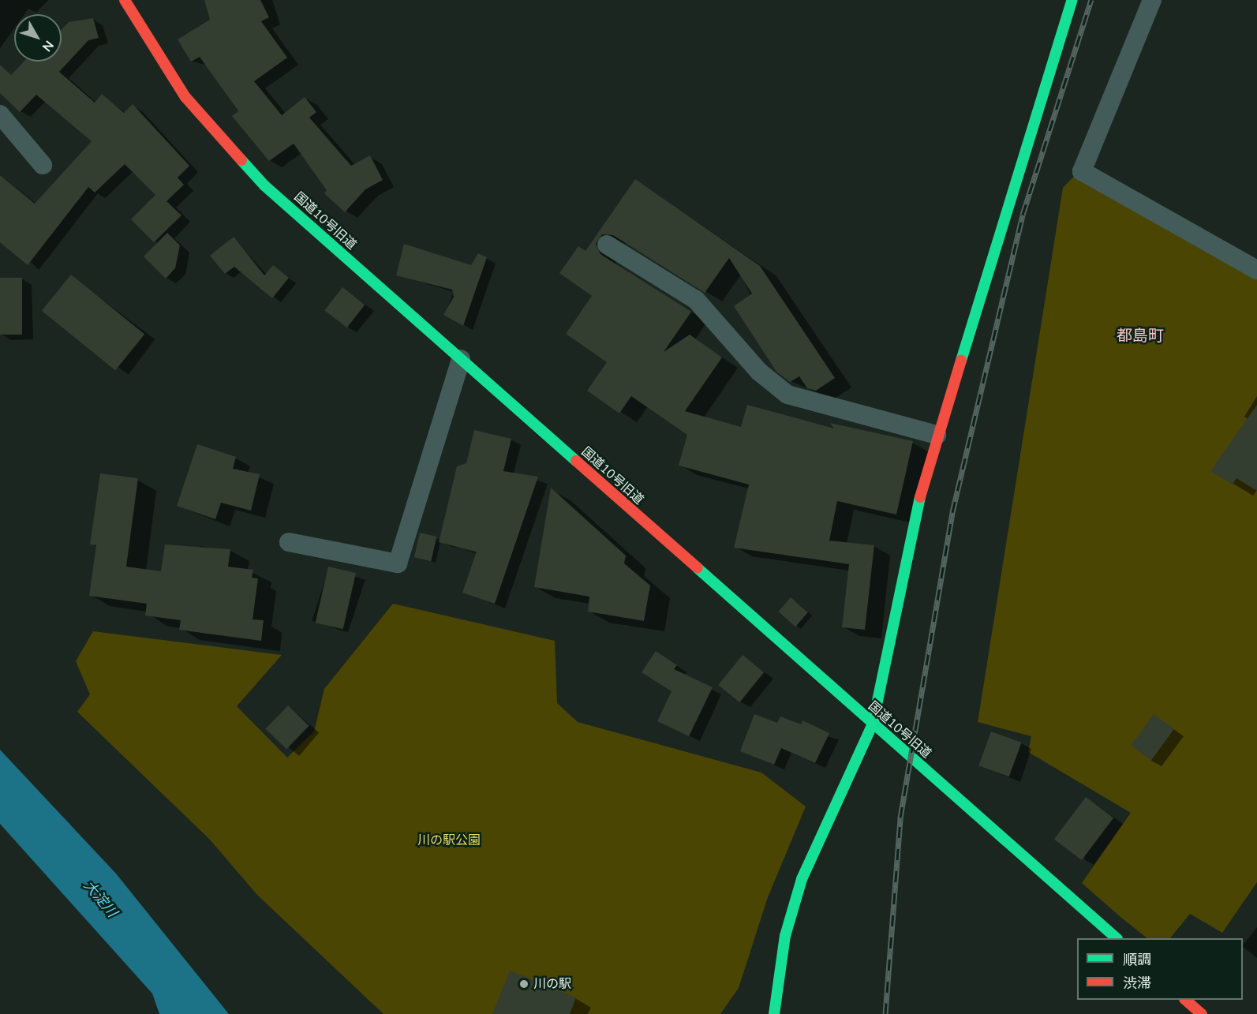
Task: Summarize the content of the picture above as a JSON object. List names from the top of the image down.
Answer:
{
  "streets": {
    "street": ["国道10号旧道"]
  },
  "districts": ["都島町"],
  "water": ["大淀川"],
  "parks": ["川の駅公園"],
  "places": ["川の駅"],
  "legend": ["順調", "渋滞"],
  "north": "bottom right"
}
